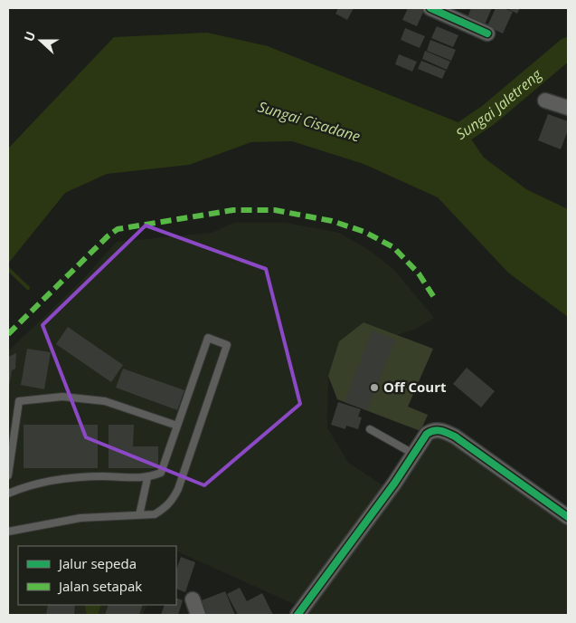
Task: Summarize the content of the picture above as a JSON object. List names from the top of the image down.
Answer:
{
  "water": ["Sungai Jaletreng", "Sungai Cisadane"],
  "places": ["Off Court"],
  "legend": ["Jalur sepeda", "Jalan setapak"],
  "north": "left"
}
